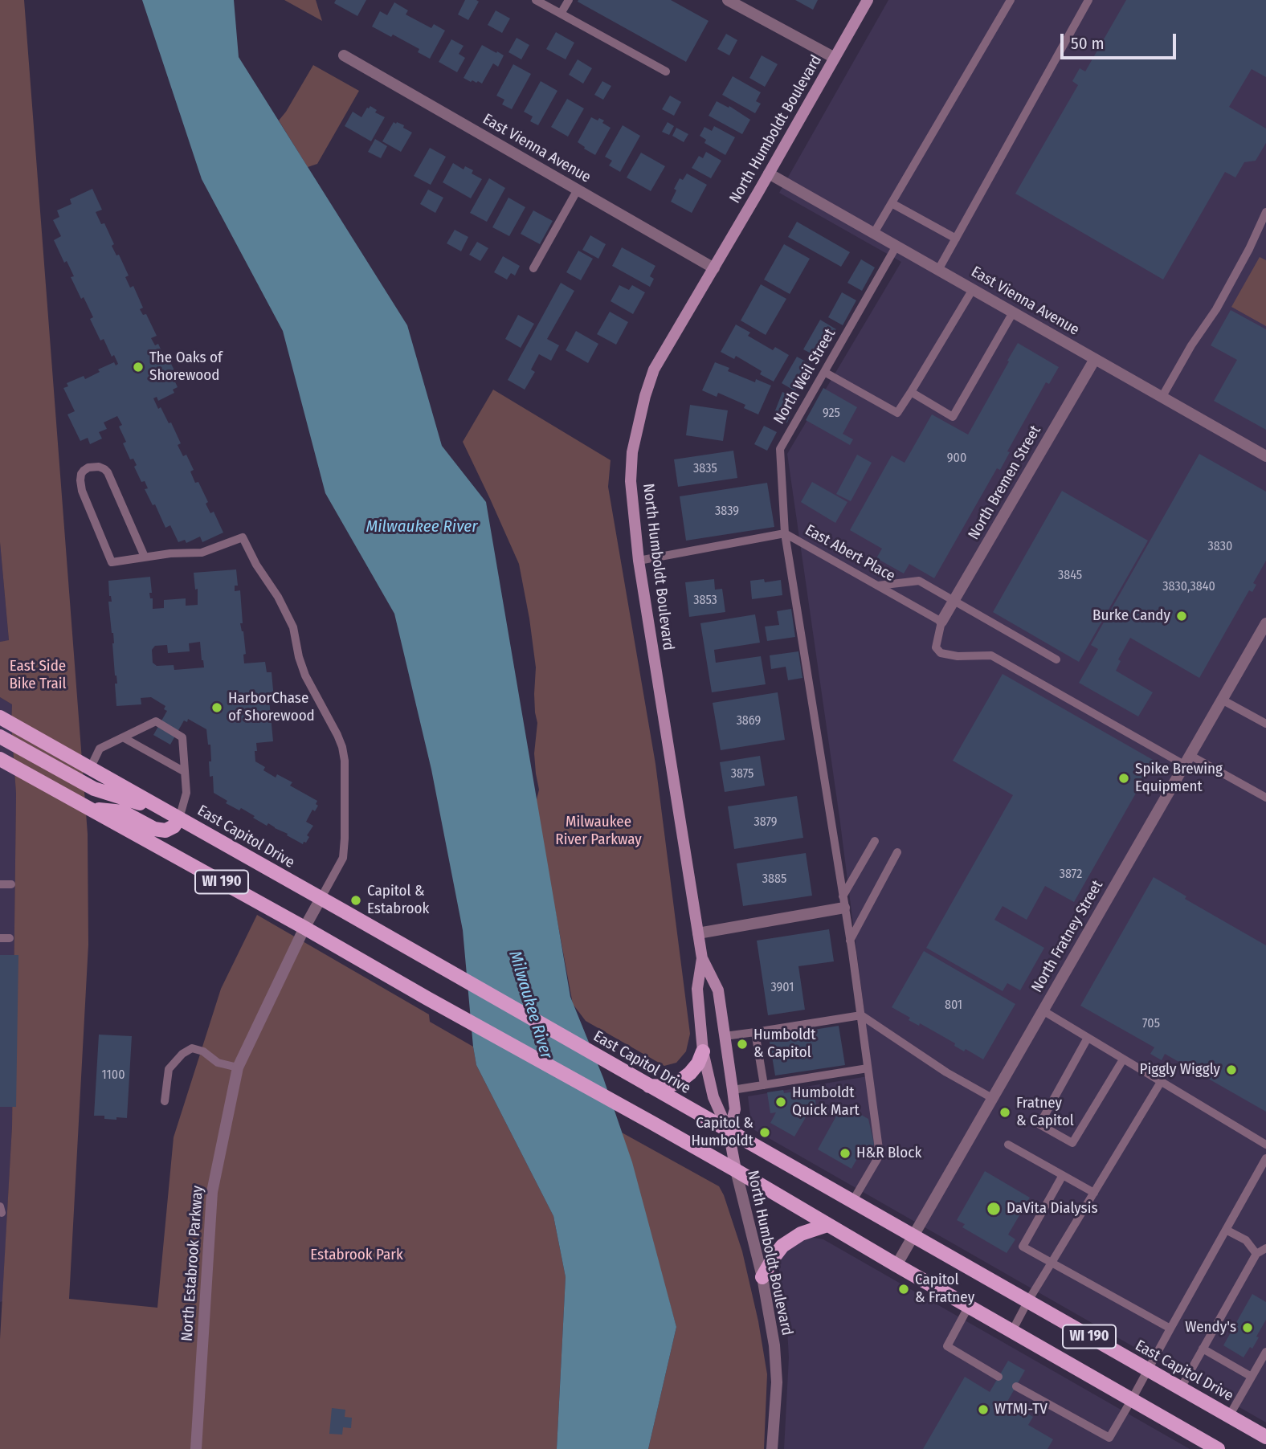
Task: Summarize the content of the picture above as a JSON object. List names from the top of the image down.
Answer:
{
  "streets": {
    "main road": ["North Humboldt Boulevard", "East Capitol Drive", "WI 190"],
    "street": [
      "East Vienna Avenue",
      "North Bremen Street",
      "North Fratney Street",
      "North Estabrook Parkway"
    ],
    "lane": ["North Weil Street", "East Abert Place"]
  },
  "crossings": [
    ["North Humboldt Boulevard", "East Vienna Avenue"],
    ["North Humboldt Boulevard", "East Abert Place"],
    ["North Humboldt Boulevard", "East Capitol Drive"],
    ["North Humboldt Boulevard", "WI 190"],
    ["East Vienna Avenue", "North Weil Street"],
    ["East Vienna Avenue", "North Bremen Street"],
    ["North Weil Street", "East Abert Place"],
    ["North Weil Street", "East Capitol Drive"],
    ["North Bremen Street", "East Abert Place"],
    ["East Capitol Drive", "North Fratney Street"],
    ["East Capitol Drive", "North Estabrook Parkway"],
    ["WI 190", "North Fratney Street"],
    ["WI 190", "North Estabrook Parkway"]
  ],
  "water": ["Milwaukee River"],
  "parks": ["East Side Bike Trail", "Milwaukee River Parkway", "Estabrook Park"],
  "places": [
    "The Oaks of Shorewood",
    "Burke Candy",
    "HarborChase of Shorewood",
    "Spike Brewing Equipment",
    "Capitol & Estabrook",
    "Humboldt & Capitol",
    "Piggly Wiggly",
    "Humboldt Quick Mart",
    "Fratney & Capitol",
    "Capitol & Humboldt",
    "H&R Block",
    "DaVita Dialysis",
    "Capitol & Fratney",
    "Wendy's",
    "WTMJ-TV"
  ],
  "house_numbers": [
    "925",
    "900",
    "3835",
    "3839",
    "3830",
    "3845",
    "3830,3840",
    "3853",
    "3869",
    "3875",
    "3879",
    "3872",
    "3885",
    "3901",
    "801",
    "705",
    "1100"
  ],
  "scale_bar": "50 m"
}
